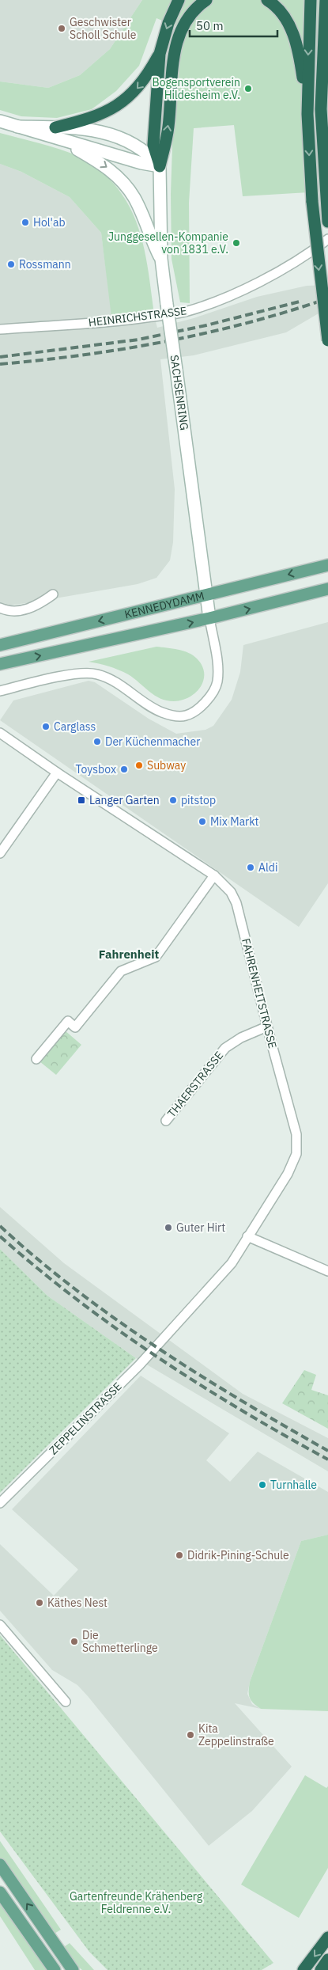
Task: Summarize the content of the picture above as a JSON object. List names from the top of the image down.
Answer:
{
  "streets": {
    "main road": ["KENNEDYDAMM"],
    "street": [
      "HEINRICHSTRASSE",
      "SACHSENRING",
      "FAHRENHEITSTRASSE",
      "THAERSTRASSE",
      "ZEPPELINSTRASSE"
    ]
  },
  "crossings": [
    ["SACHSENRING", "KENNEDYDAMM"],
    ["FAHRENHEITSTRASSE", "THAERSTRASSE"],
    ["FAHRENHEITSTRASSE", "ZEPPELINSTRASSE"]
  ],
  "districts": ["Fahrenheit"],
  "parks": ["Gartenfreunde Krähenberg Feldrenne e.V."],
  "places": {
    "other": [
      "Geschwister Scholl Schule",
      "Bogensportverein Hildesheim e.V.",
      "Hol'ab",
      "Junggesellen-Kompanie von 1831 e.V.",
      "Rossmann",
      "Carglass",
      "Der Küchenmacher",
      "Subway",
      "Toysbox",
      "pitstop",
      "Mix Markt",
      "Aldi",
      "Guter Hirt",
      "Turnhalle",
      "Didrik-Pining-Schule",
      "Käthes Nest",
      "Die Schmetterlinge",
      "Kita Zeppelinstraße"
    ],
    "transit": ["Langer Garten"]
  },
  "scale_bar": "50 m"
}
